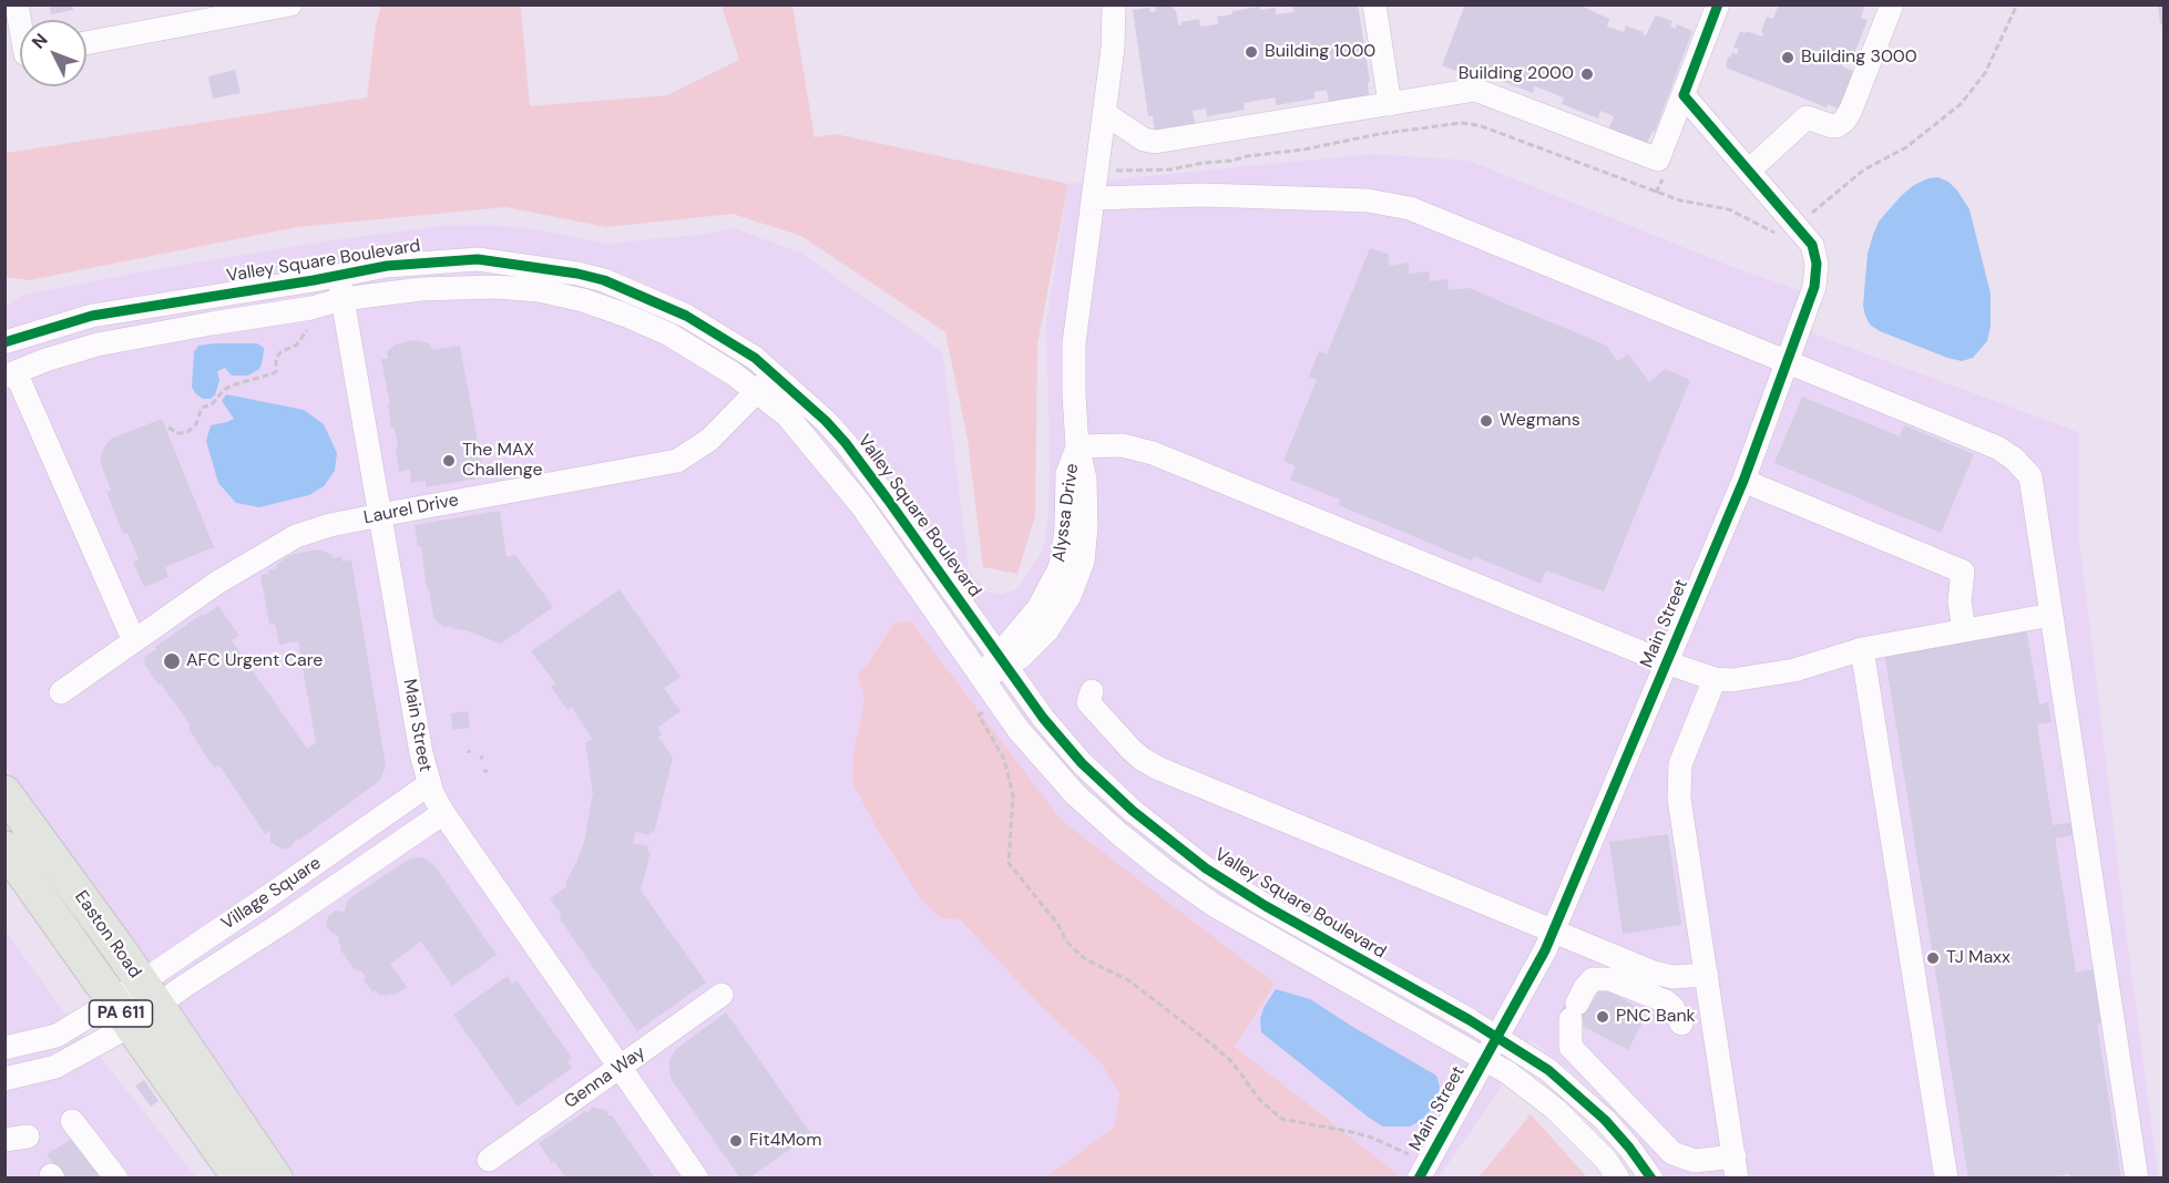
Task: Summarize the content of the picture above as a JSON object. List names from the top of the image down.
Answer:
{
  "streets": {
    "highway": ["Easton Road", "PA 611"],
    "street": [
      "Valley Square Boulevard",
      "Laurel Drive",
      "Alyssa Drive",
      "Main Street",
      "Village Square",
      "Genna Way"
    ]
  },
  "crossings": [
    ["Valley Square Boulevard", "Laurel Drive"],
    ["Valley Square Boulevard", "Alyssa Drive"],
    ["Valley Square Boulevard", "Main Street"],
    ["Laurel Drive", "Main Street"],
    ["Main Street", "Village Square"],
    ["Main Street", "Genna Way"],
    ["Village Square", "Easton Road"]
  ],
  "places": [
    "Building 1000",
    "Building 3000",
    "Building 2000",
    "Wegmans",
    "The MAX Challenge",
    "AFC Urgent Care",
    "TJ Maxx",
    "PNC Bank",
    "Fit4Mom"
  ],
  "north": "top left"
}
